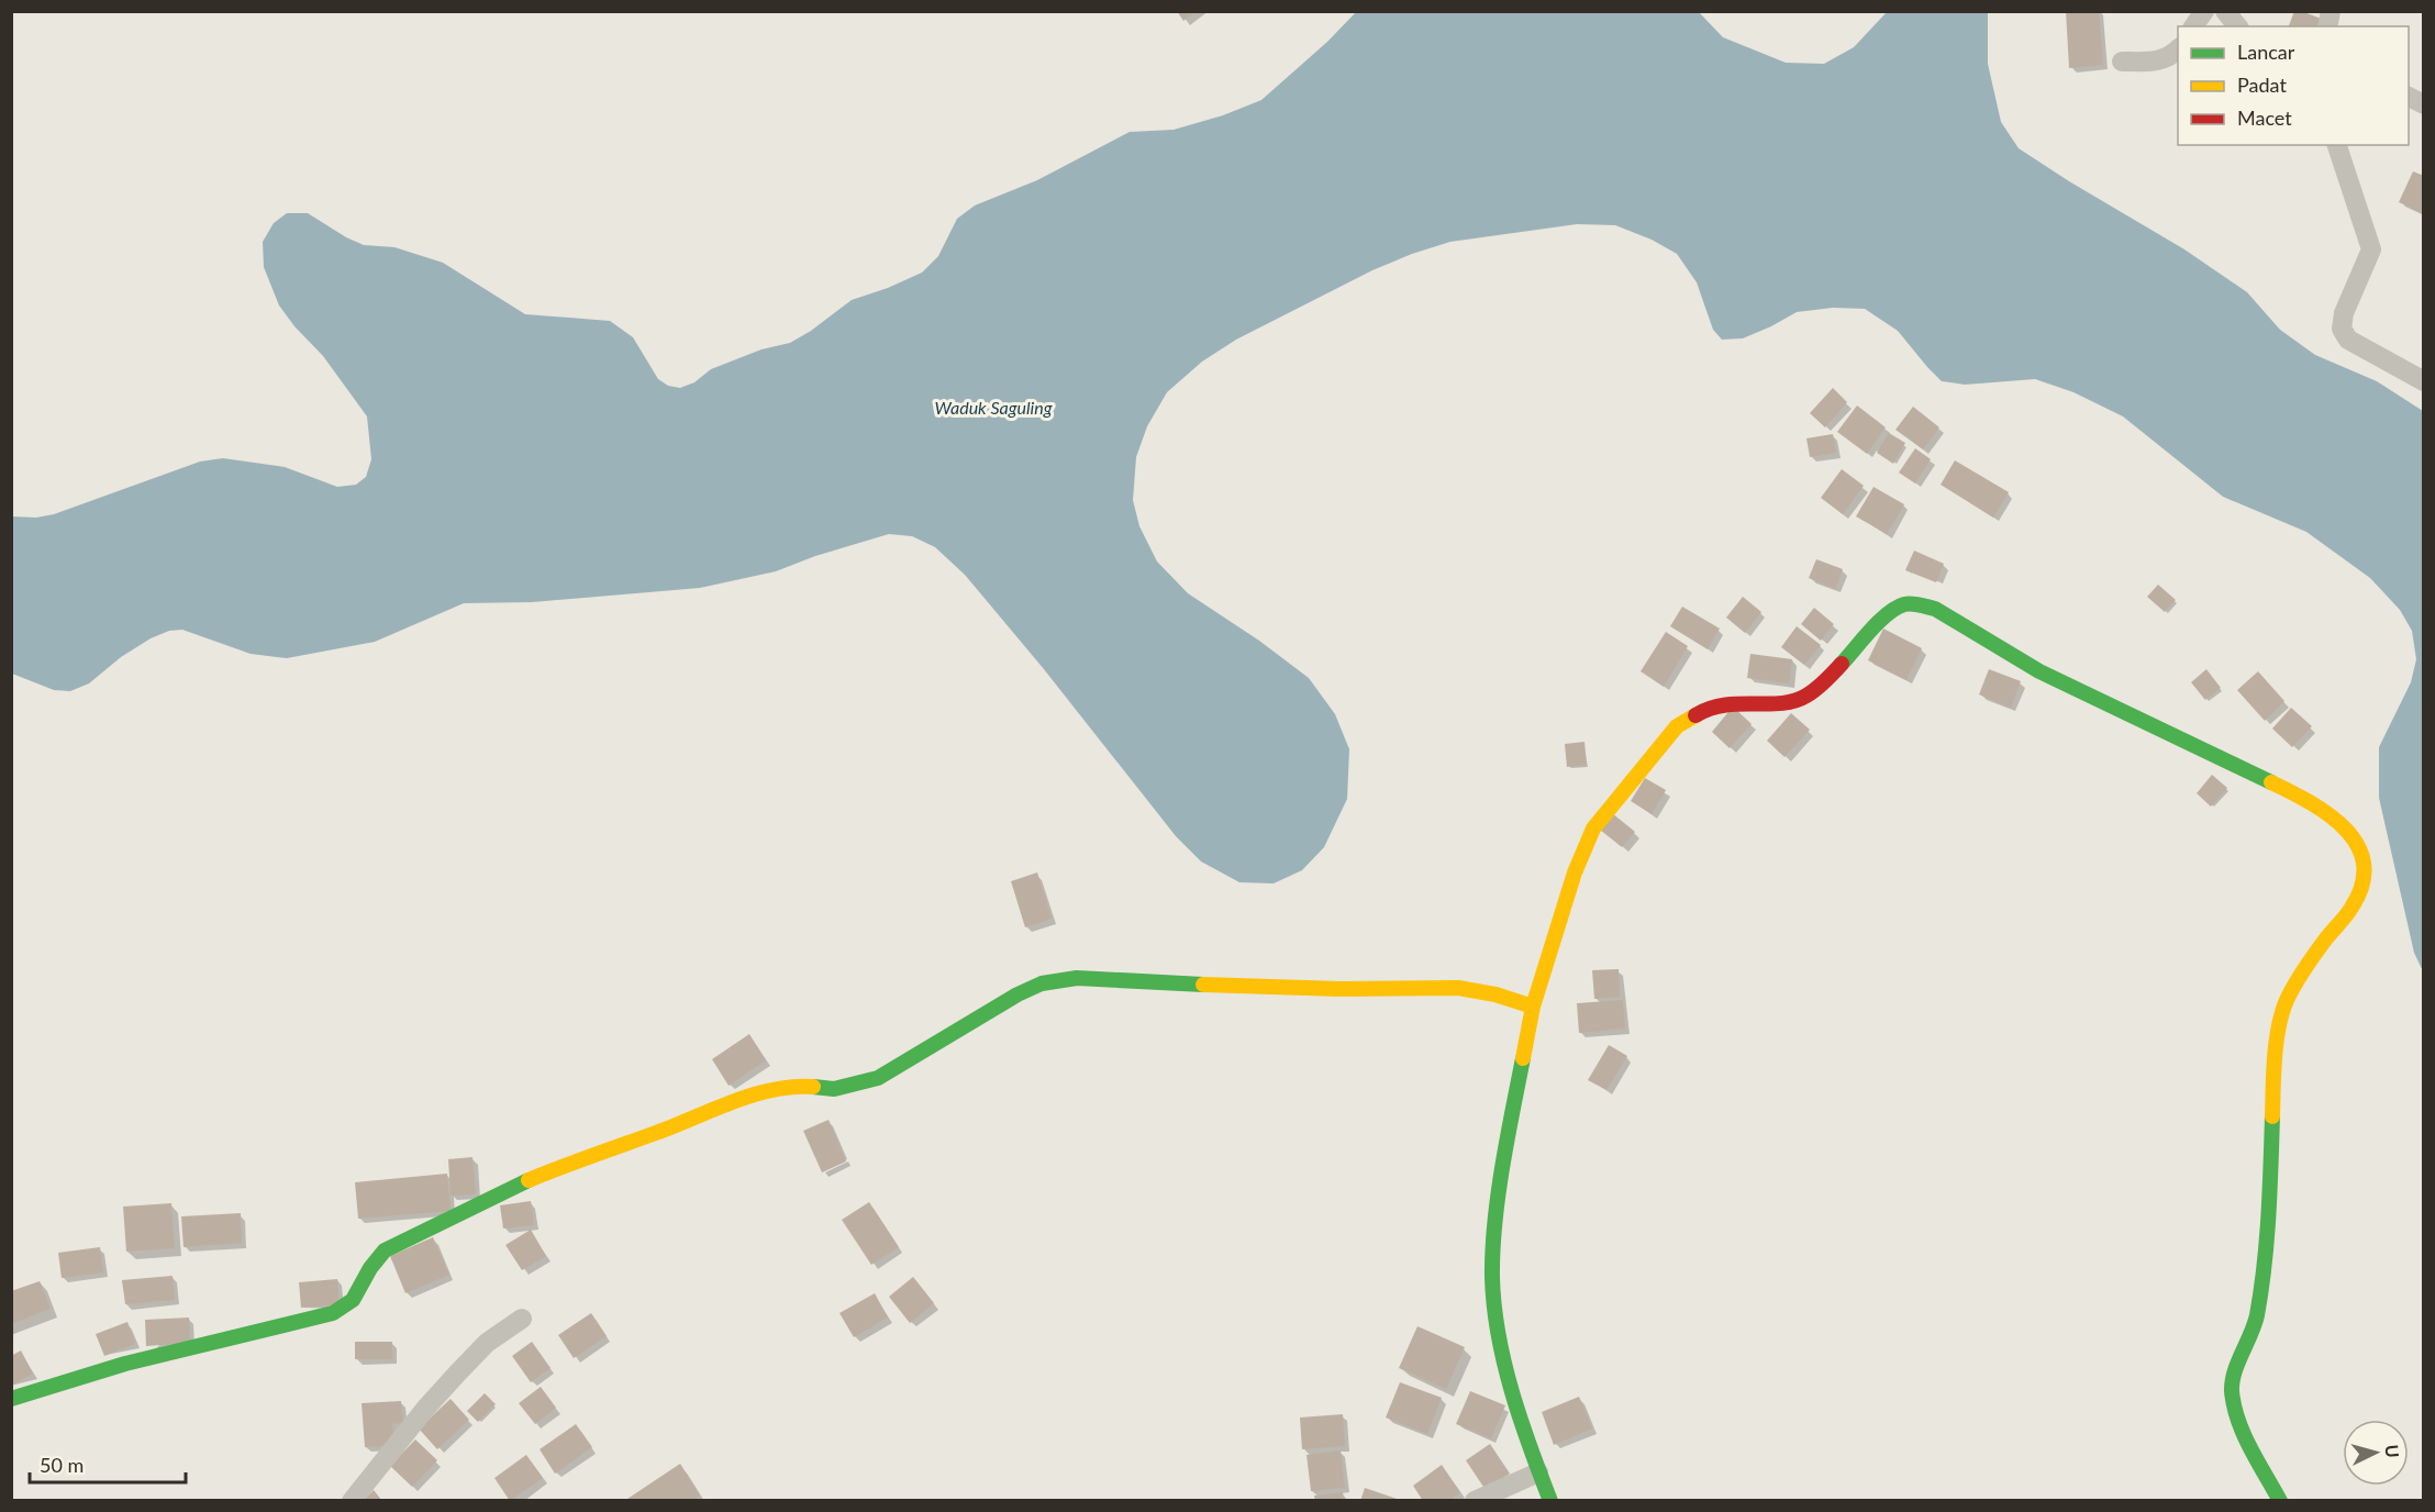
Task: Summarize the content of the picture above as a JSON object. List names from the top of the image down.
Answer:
{
  "water": ["Waduk Saguling"],
  "legend": ["Lancar", "Padat", "Macet"],
  "scale_bar": "50 m",
  "north": "right"
}
